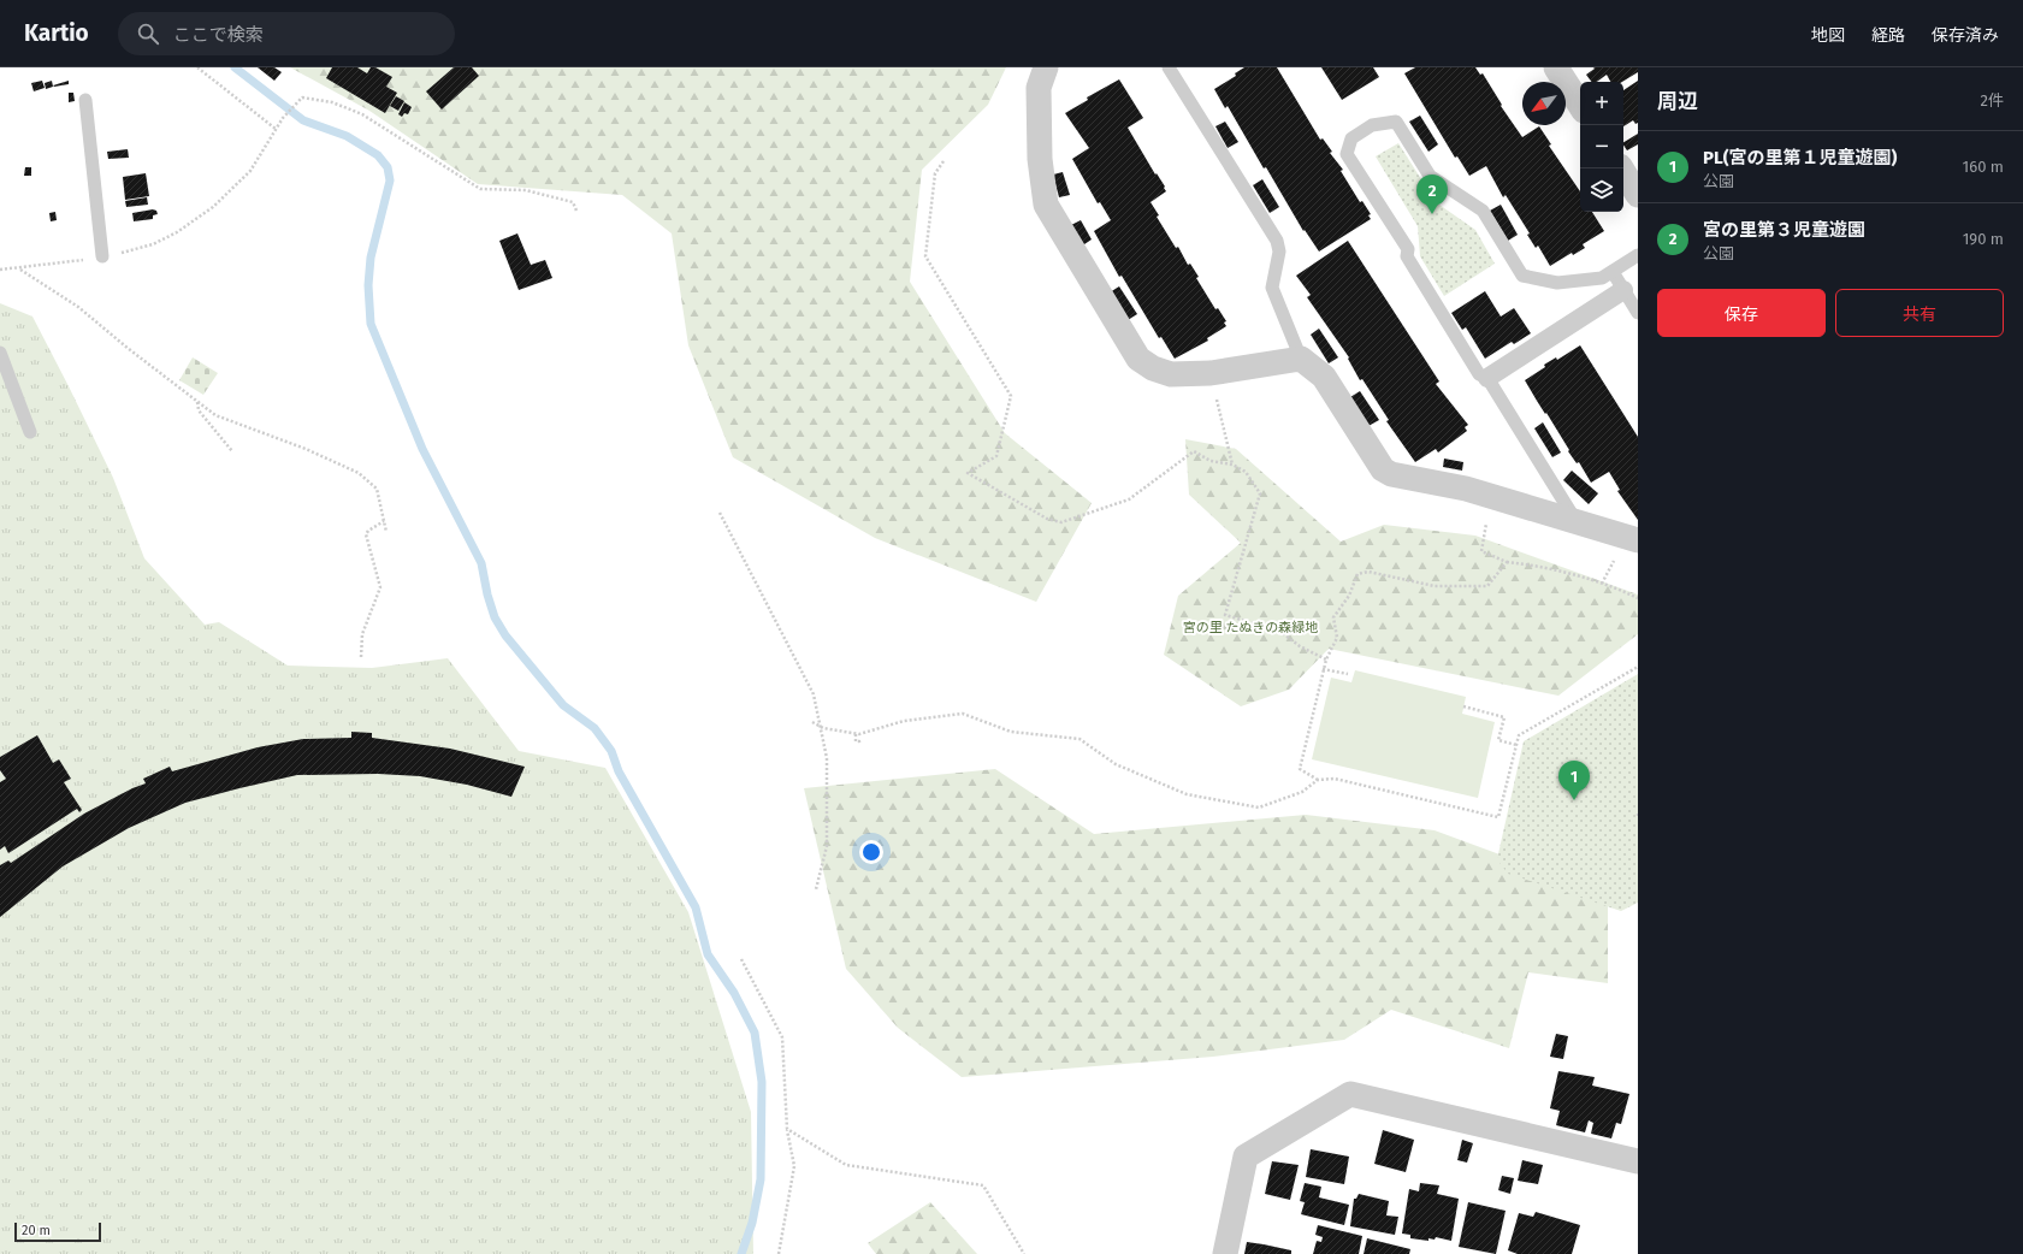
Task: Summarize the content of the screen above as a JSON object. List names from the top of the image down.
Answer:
{
  "parks": ["宮の里 たぬきの森緑地"],
  "scale_bar": "20 m",
  "north": "bottom left",
  "page": {
    "header": "Kartio",
    "search": "ここで検索",
    "nav": ["地図", "経路", "保存済み"],
    "heading": ["周辺", "2件"],
    "map_buttons": ["+", "−"],
    "list": [
      {
        "mark": "1",
        "name": "PL(宮の里第１児童遊園)",
        "note": "公園",
        "value": "160 m"
      },
      {
        "mark": "2",
        "name": "宮の里第３児童遊園",
        "note": "公園",
        "value": "190 m"
      }
    ],
    "pins": ["2", "1"],
    "buttons": ["保存", "共有"],
    "scale": "20 m"
  }
}
